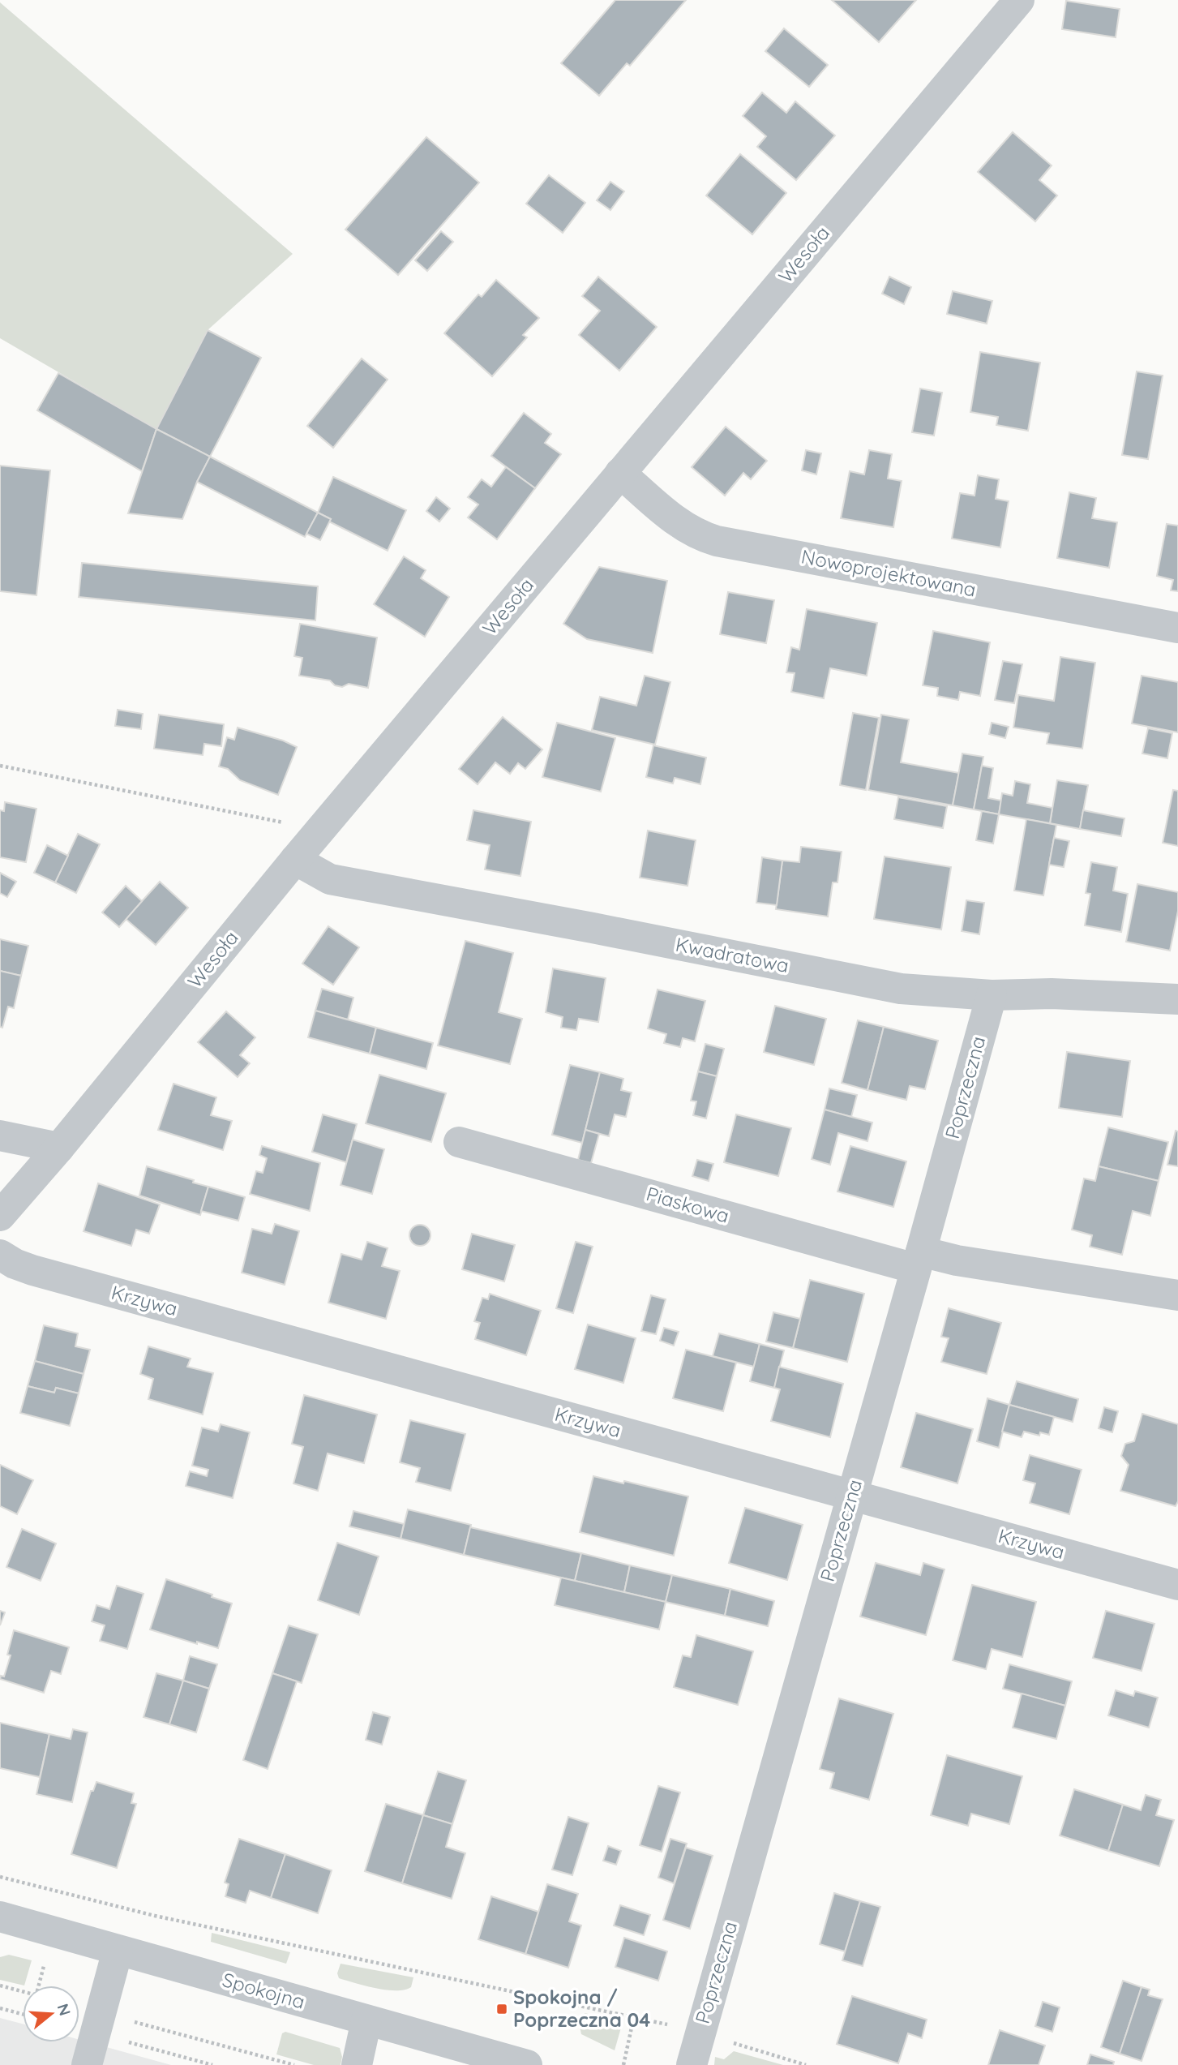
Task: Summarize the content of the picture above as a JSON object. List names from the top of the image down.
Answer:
{
  "streets": {
    "street": [
      "Wesoła",
      "Nowoprojektowana",
      "Kwadratowa",
      "Poprzeczna",
      "Piaskowa",
      "Krzywa",
      "Spokojna"
    ]
  },
  "crossings": [
    ["Wesoła", "Nowoprojektowana"],
    ["Wesoła", "Kwadratowa"],
    ["Kwadratowa", "Poprzeczna"],
    ["Poprzeczna", "Piaskowa"],
    ["Poprzeczna", "Krzywa"]
  ],
  "places": {
    "transit": ["Spokojna / Poprzeczna 04"]
  },
  "north": "right"
}
